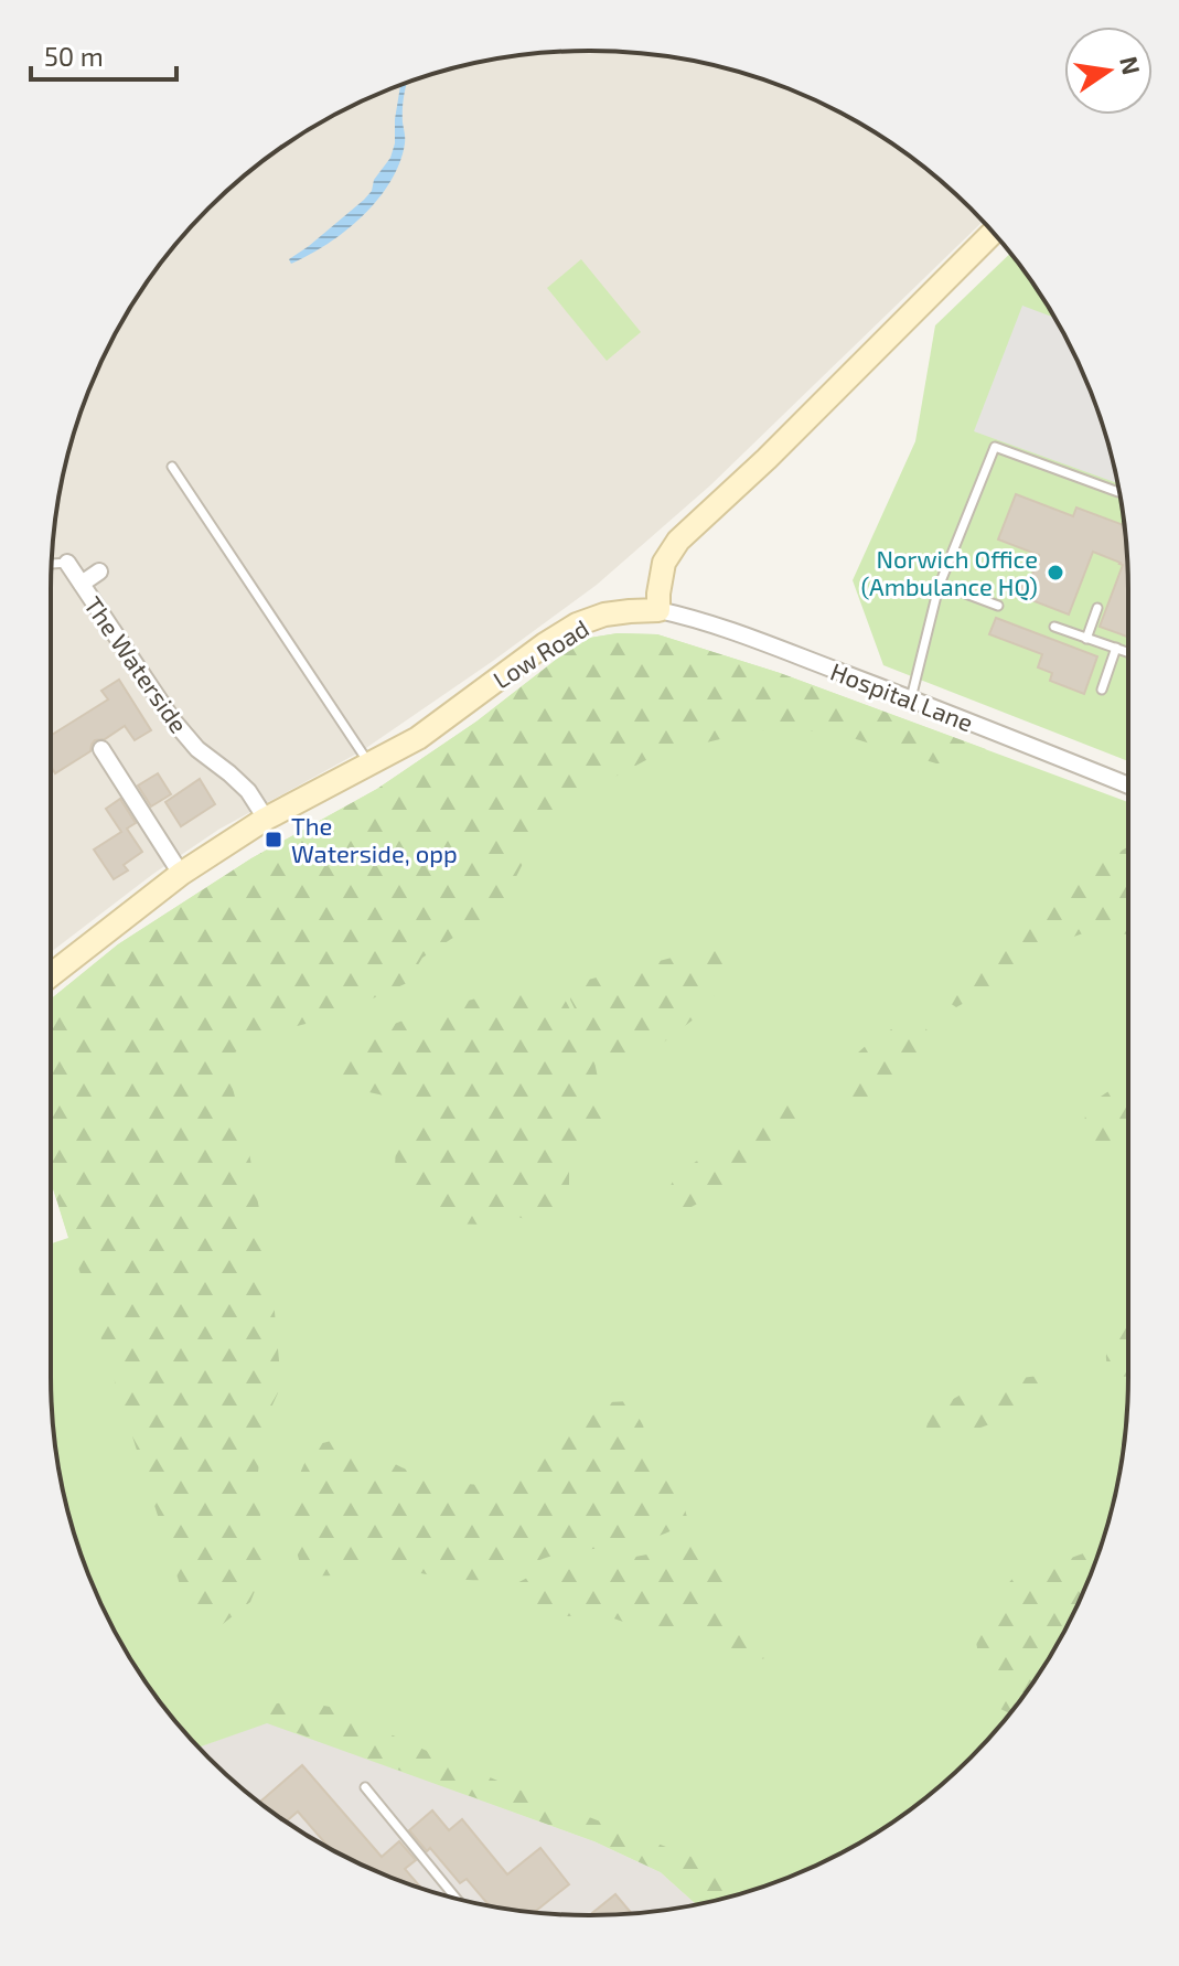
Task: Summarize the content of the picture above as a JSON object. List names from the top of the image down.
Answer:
{
  "streets": {
    "street": ["Low Road", "The Waterside", "Hospital Lane"]
  },
  "crossings": [
    ["Low Road", "The Waterside"],
    ["Low Road", "Hospital Lane"]
  ],
  "places": {
    "other": ["Norwich Office (Ambulance HQ)"],
    "transit": ["The Waterside, opp"]
  },
  "scale_bar": "50 m",
  "north": "right"
}
